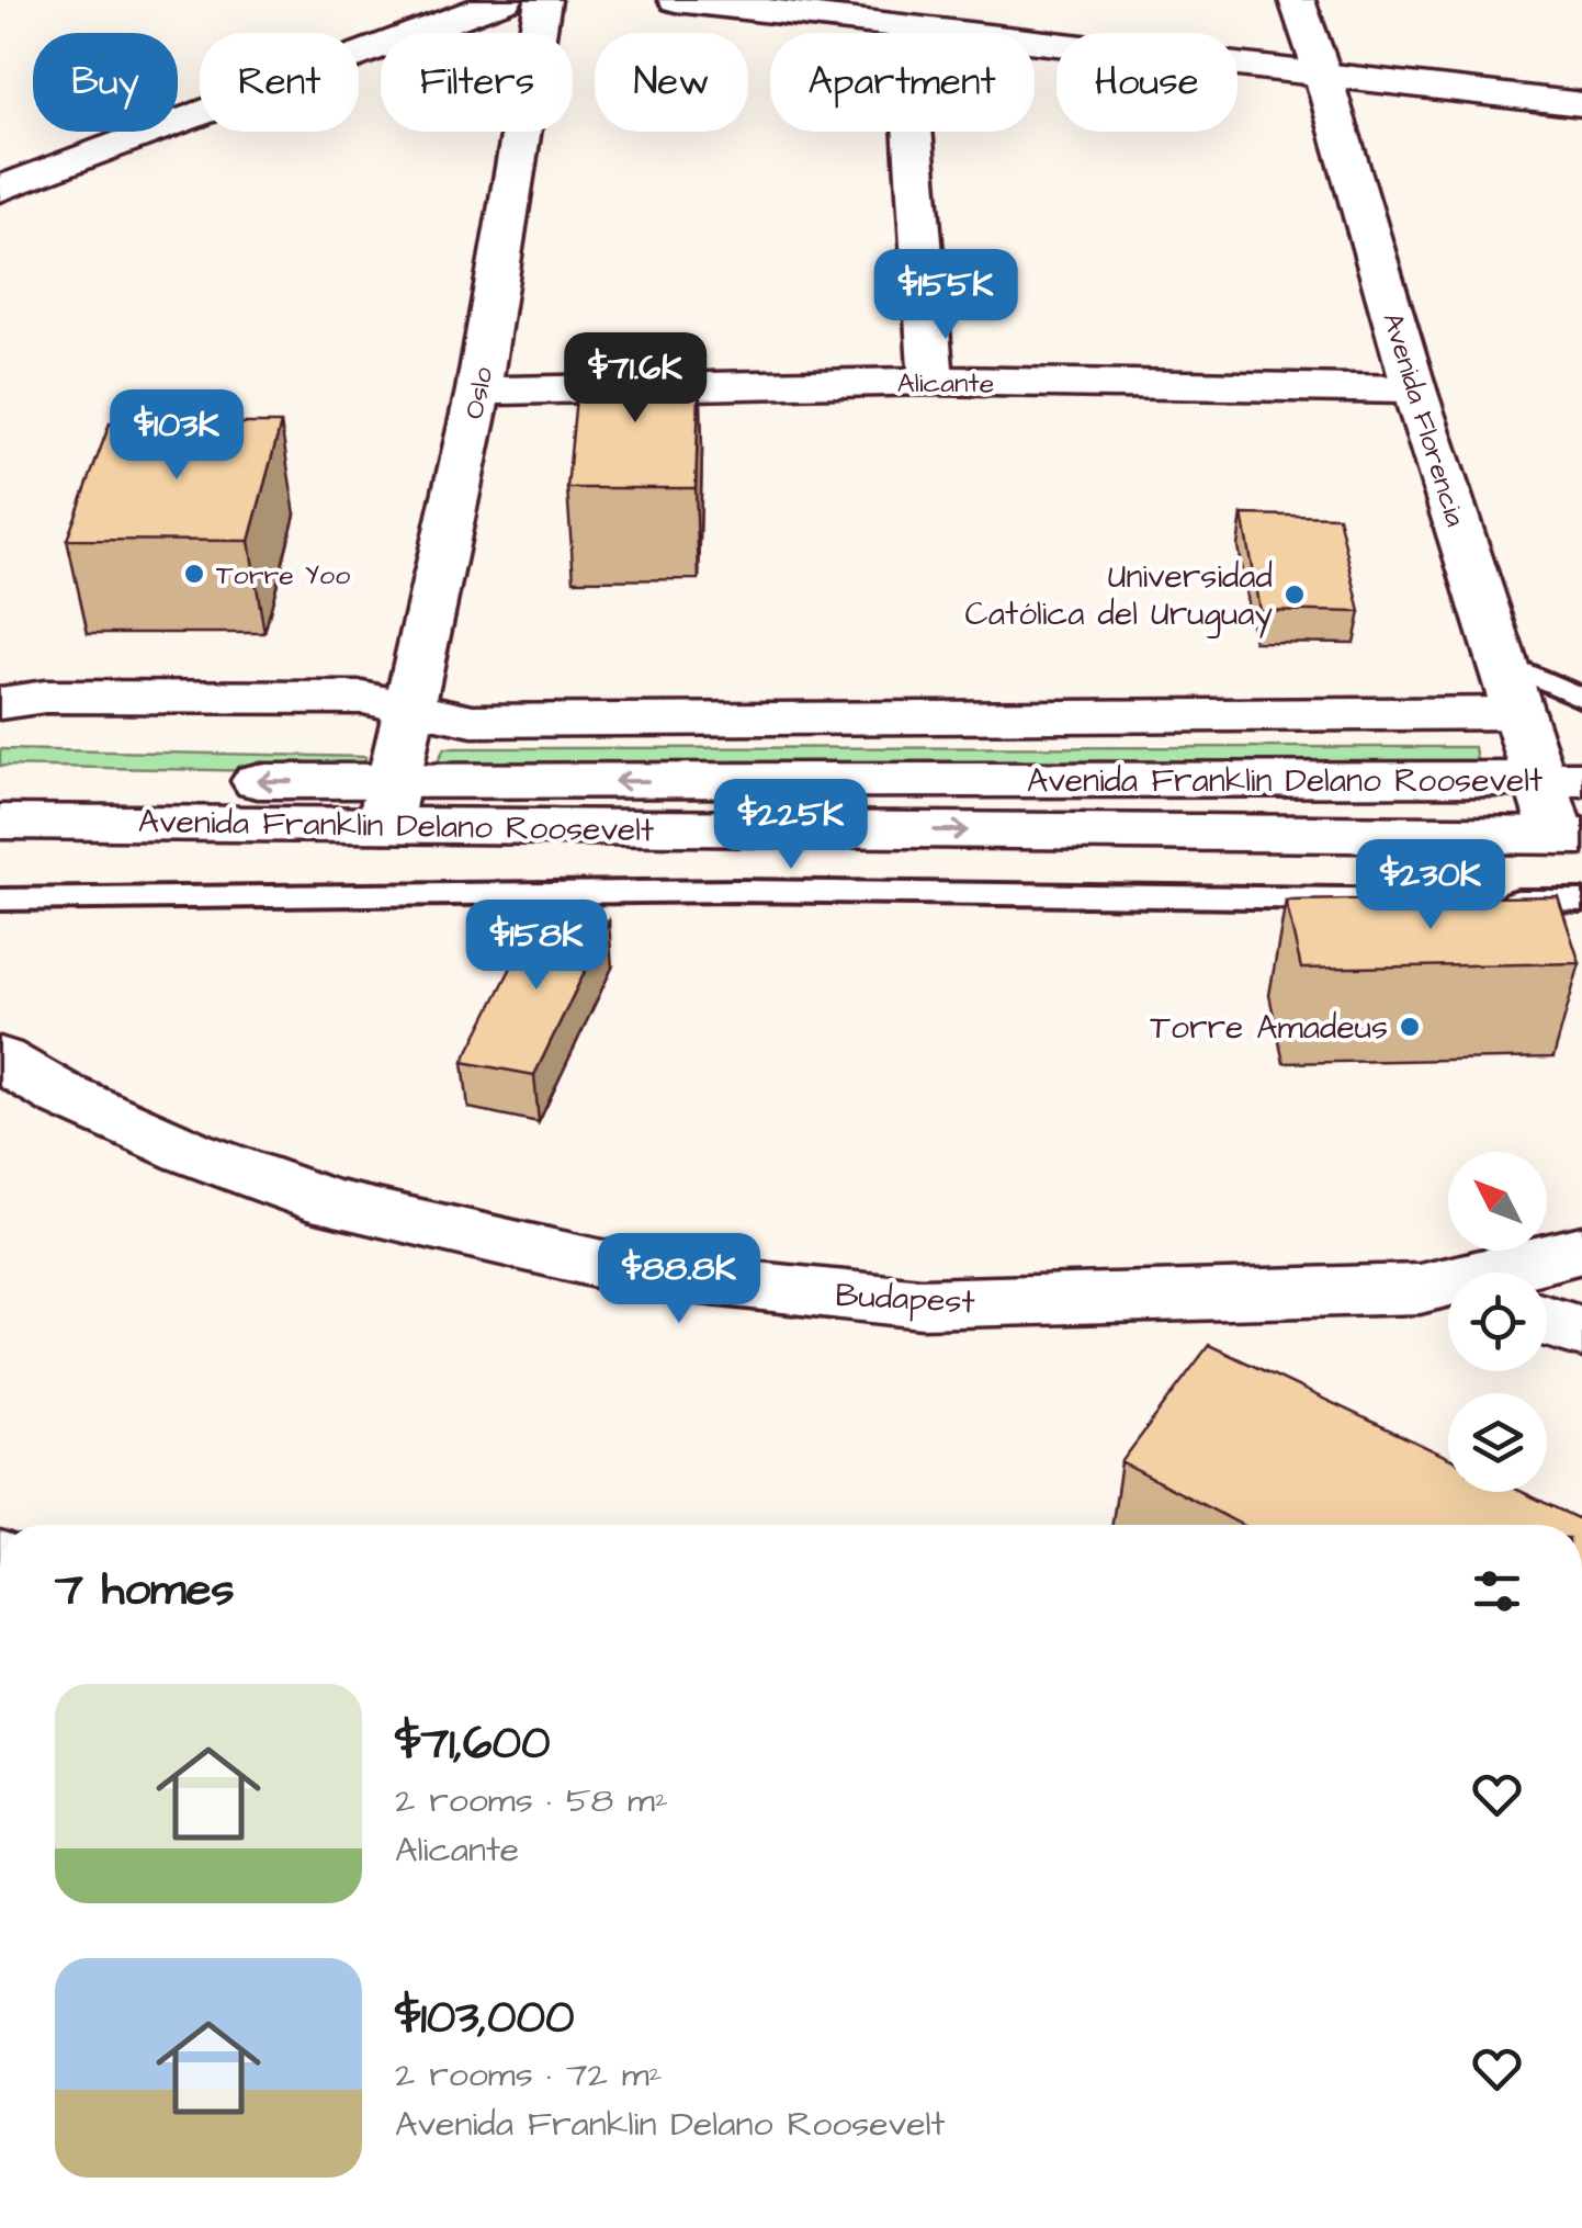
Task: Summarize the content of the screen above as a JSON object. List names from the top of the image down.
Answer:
{
  "streets": {
    "street": [
      "Alicante",
      "Oslo",
      "Avenida Florencia",
      "Avenida Franklin Delano Roosevelt",
      "Budapest"
    ]
  },
  "crossings": [
    ["Alicante", "Oslo"],
    ["Alicante", "Avenida Florencia"],
    ["Oslo", "Avenida Franklin Delano Roosevelt"],
    ["Avenida Florencia", "Avenida Franklin Delano Roosevelt"]
  ],
  "places": ["Torre Yoo", "Universidad Católica del Uruguay", "Torre Amadeus"],
  "north": "top left",
  "page": {
    "chip": [
      "Buy",
      "Rent",
      "Filters",
      "New",
      "Apartment",
      "House"
    ],
    "price": [
      "$155K",
      "$71.6K",
      "$103K",
      "$225K",
      "$230K",
      "$158K",
      "$88.8K"
    ],
    "heading": "7 homes",
    "list": [
      {
        "name": "$71,600",
        "note": "2 rooms · 58 m² · Alicante"
      },
      {
        "name": "$103,000",
        "note": "2 rooms · 72 m² · Avenida Franklin Delano Roosevelt"
      }
    ]
  }
}
